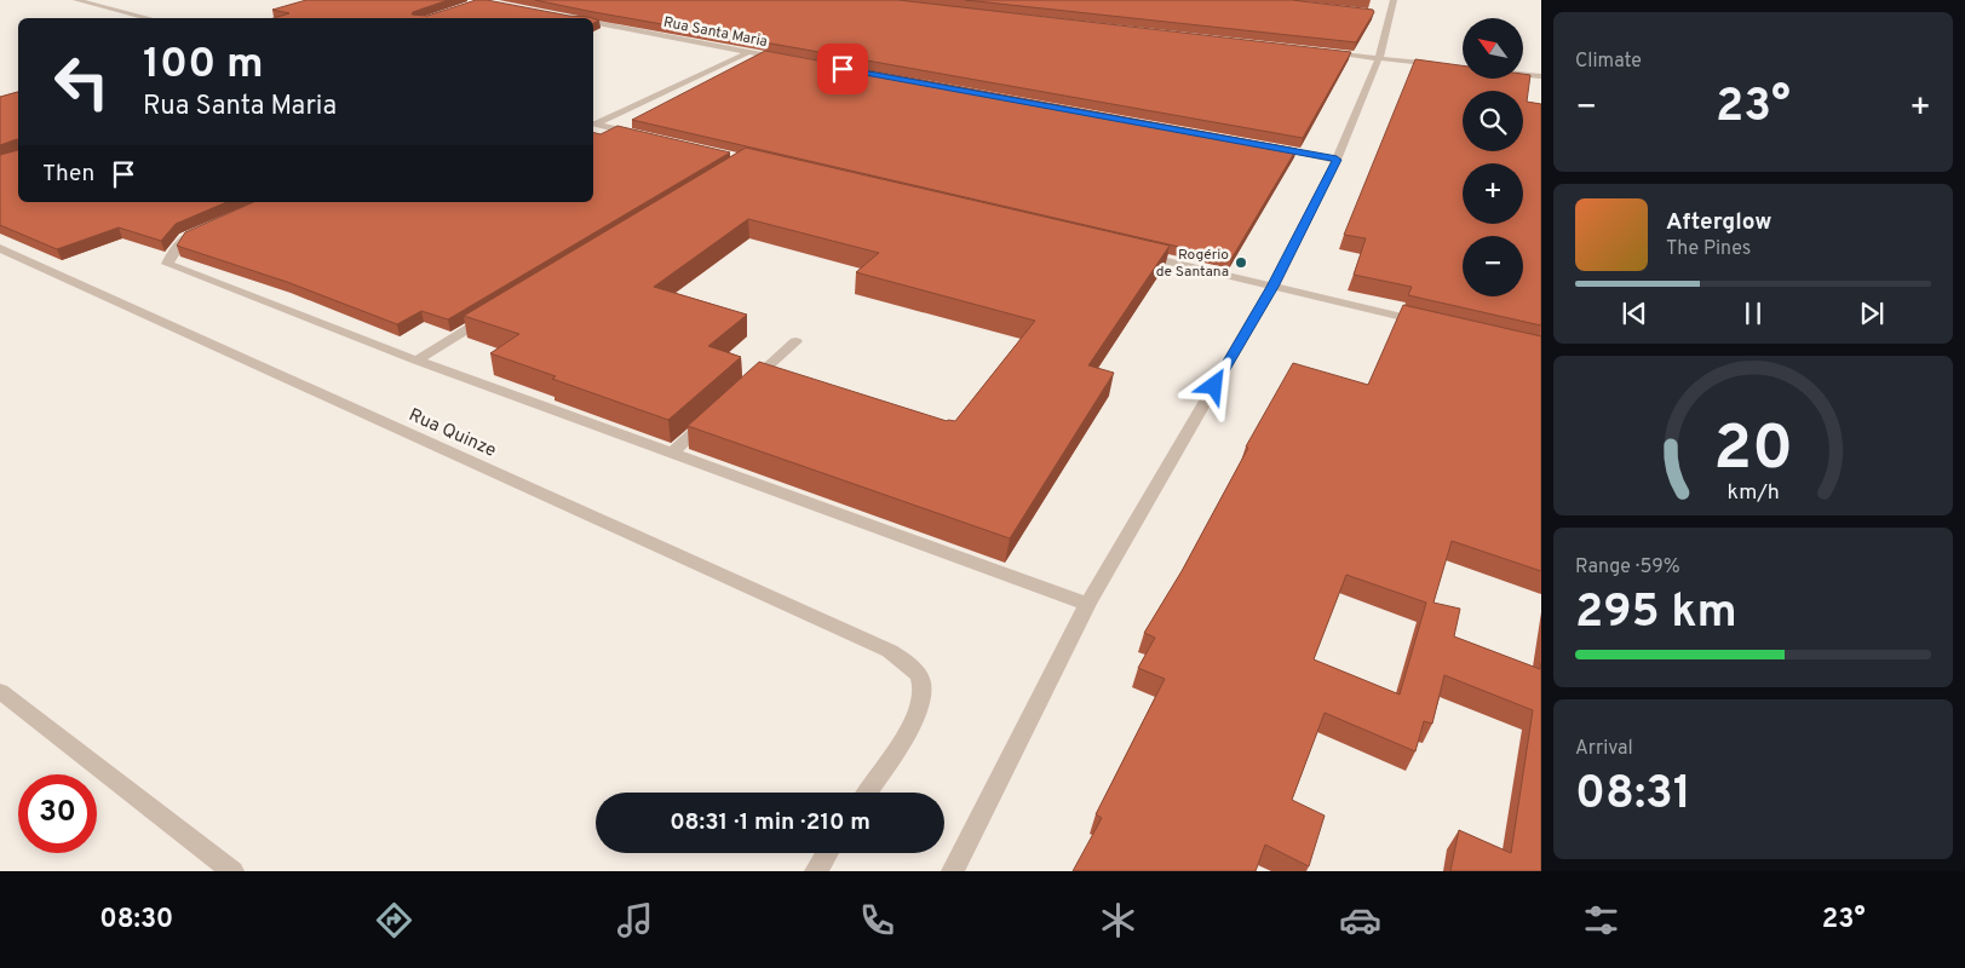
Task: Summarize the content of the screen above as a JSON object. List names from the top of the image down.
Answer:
{
  "streets": {
    "street": ["Rua Santa Maria", "Rua Quinze"]
  },
  "places": ["Rogério de Santana"],
  "north": "top left",
  "page": {
    "tile": [
      "Climate",
      ["Range · 59%", "295 km"],
      ["Arrival", "08:31"]
    ],
    "map_buttons": ["+", "−"],
    "turn": ["100 m", "Rua Santa Maria"],
    "heat": ["−", "23°", "+"],
    "then": "Then",
    "song": ["Afterglow", "The Pines"],
    "limit": "30",
    "trip": "08:31 · 1 min · 210 m",
    "tabs": ["08:30", "23°"],
    "gauge": ["20", "km/h"]
  }
}
